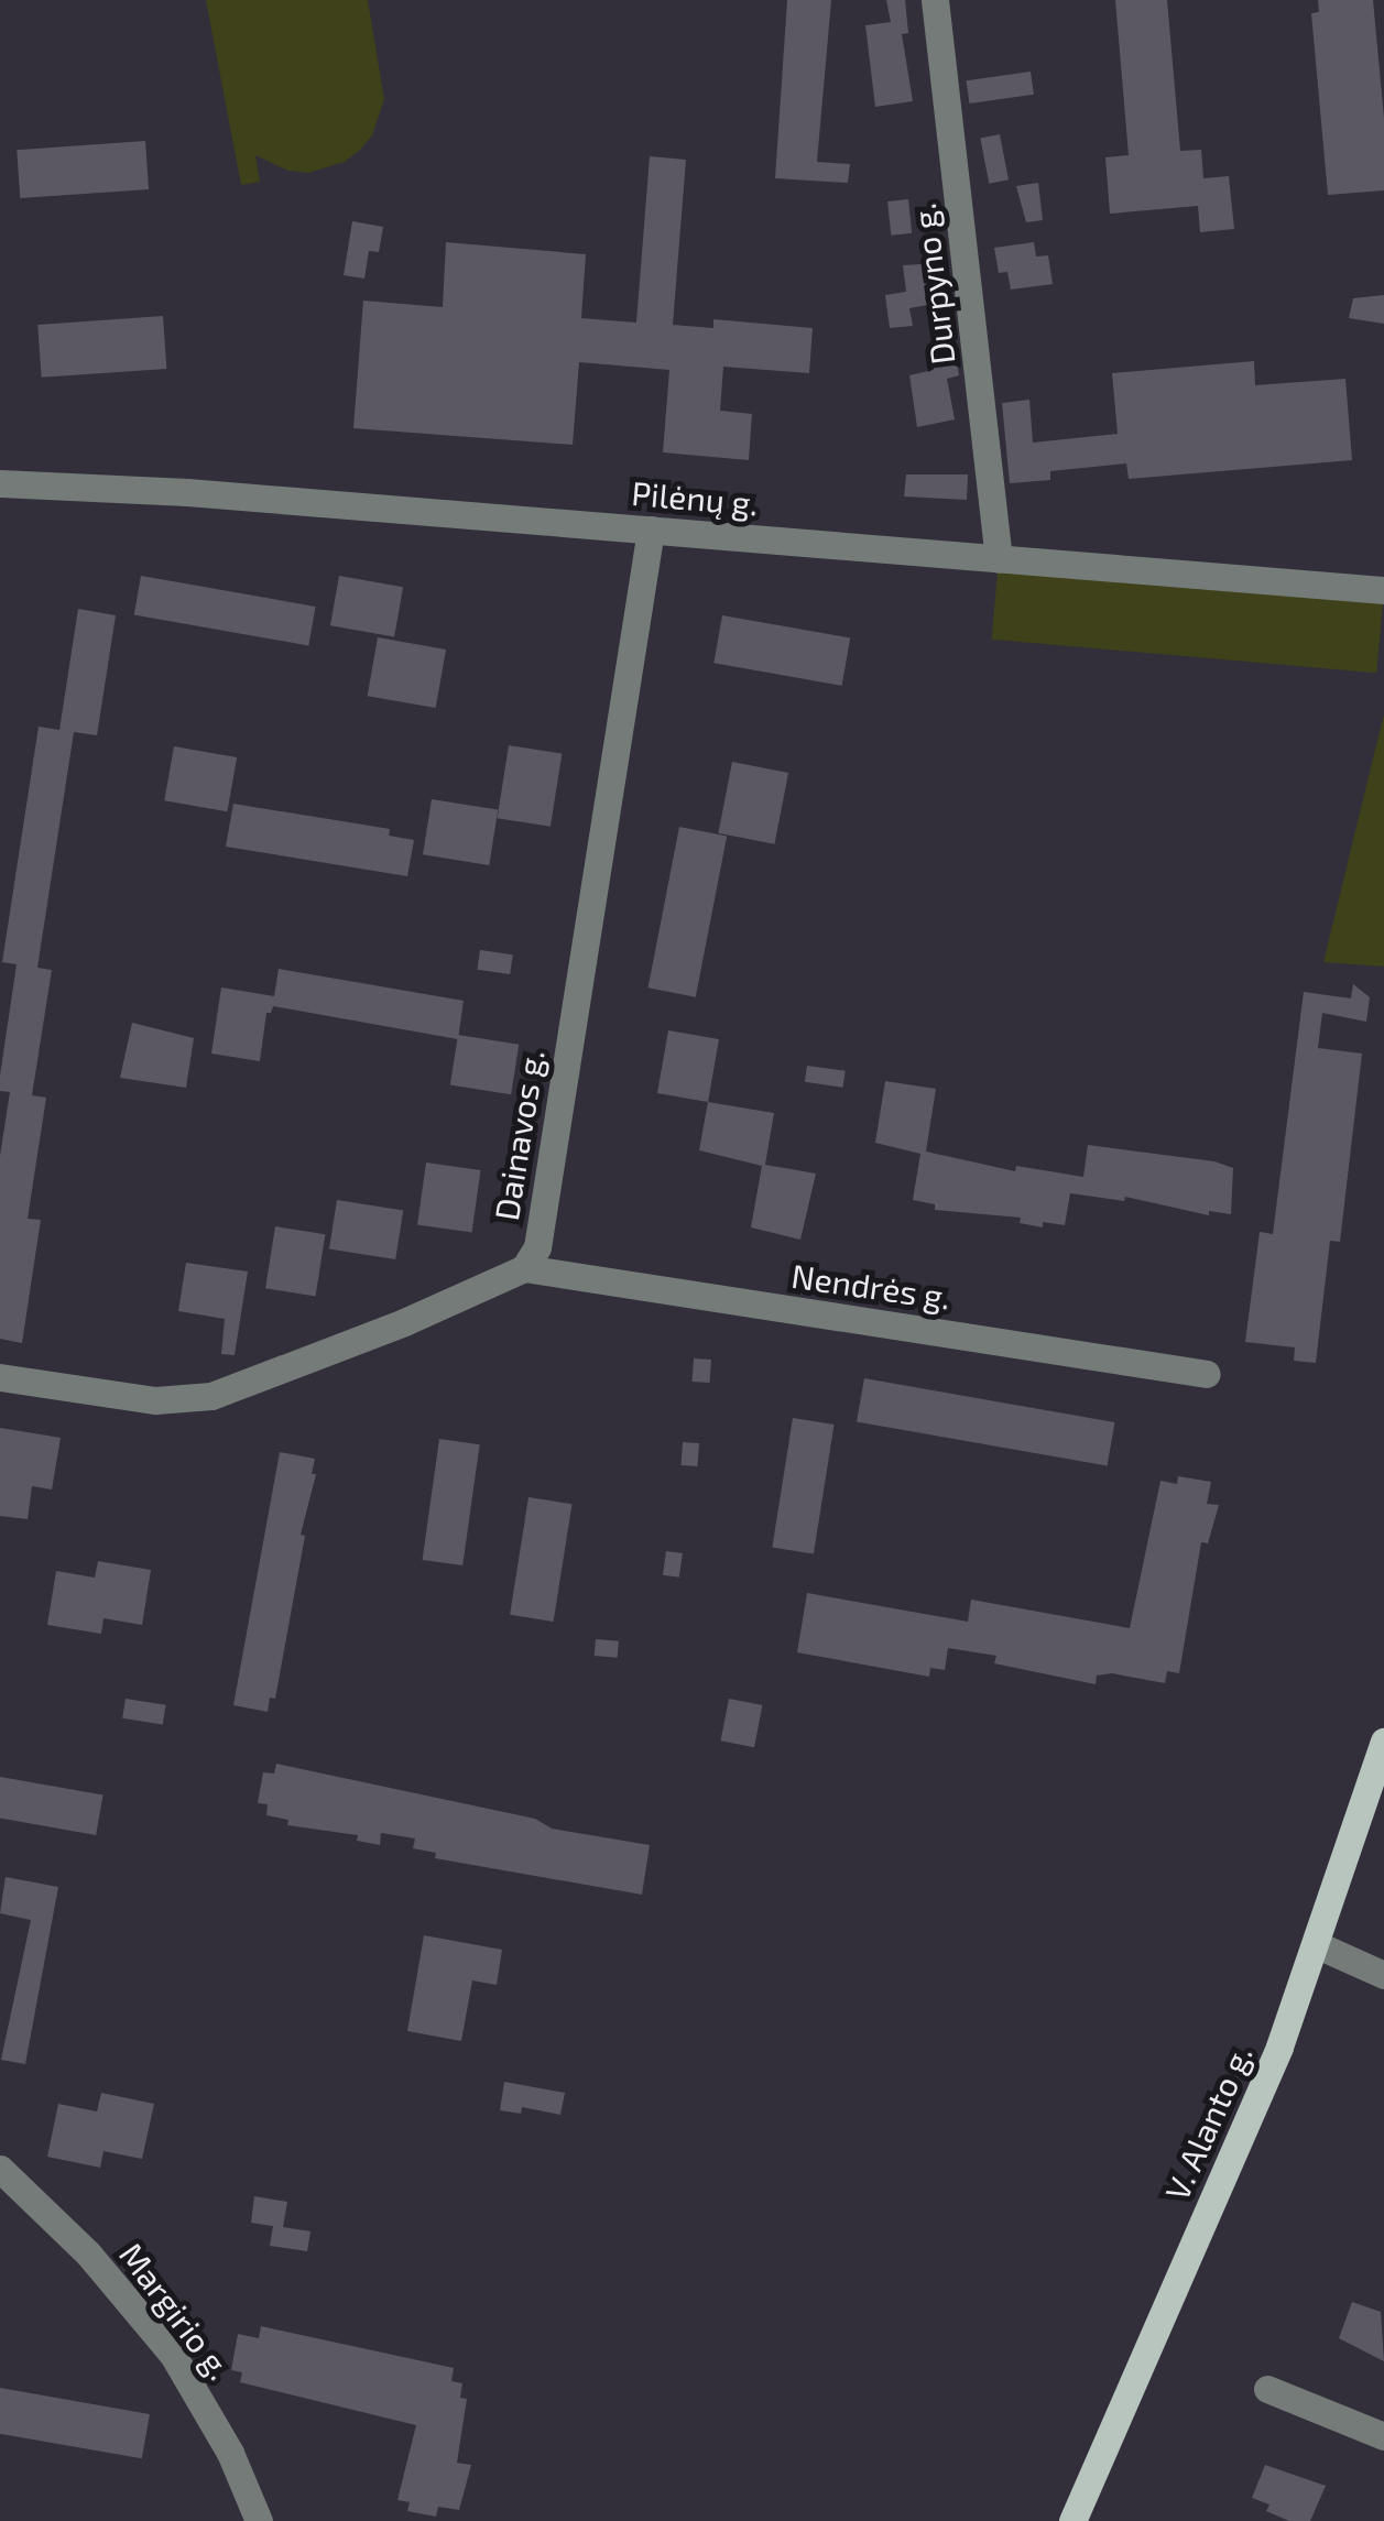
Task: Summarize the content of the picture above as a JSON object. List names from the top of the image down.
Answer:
{
  "streets": {
    "main road": ["V. Alanto g."],
    "street": [
      "Durpyno g.",
      "Pilėnų g.",
      "Dainavos g.",
      "Nendrės g.",
      "Margirio g."
    ]
  },
  "crossings": [
    ["Durpyno g.", "Pilėnų g."],
    ["Pilėnų g.", "Dainavos g."],
    ["Dainavos g.", "Nendrės g."]
  ]
}
